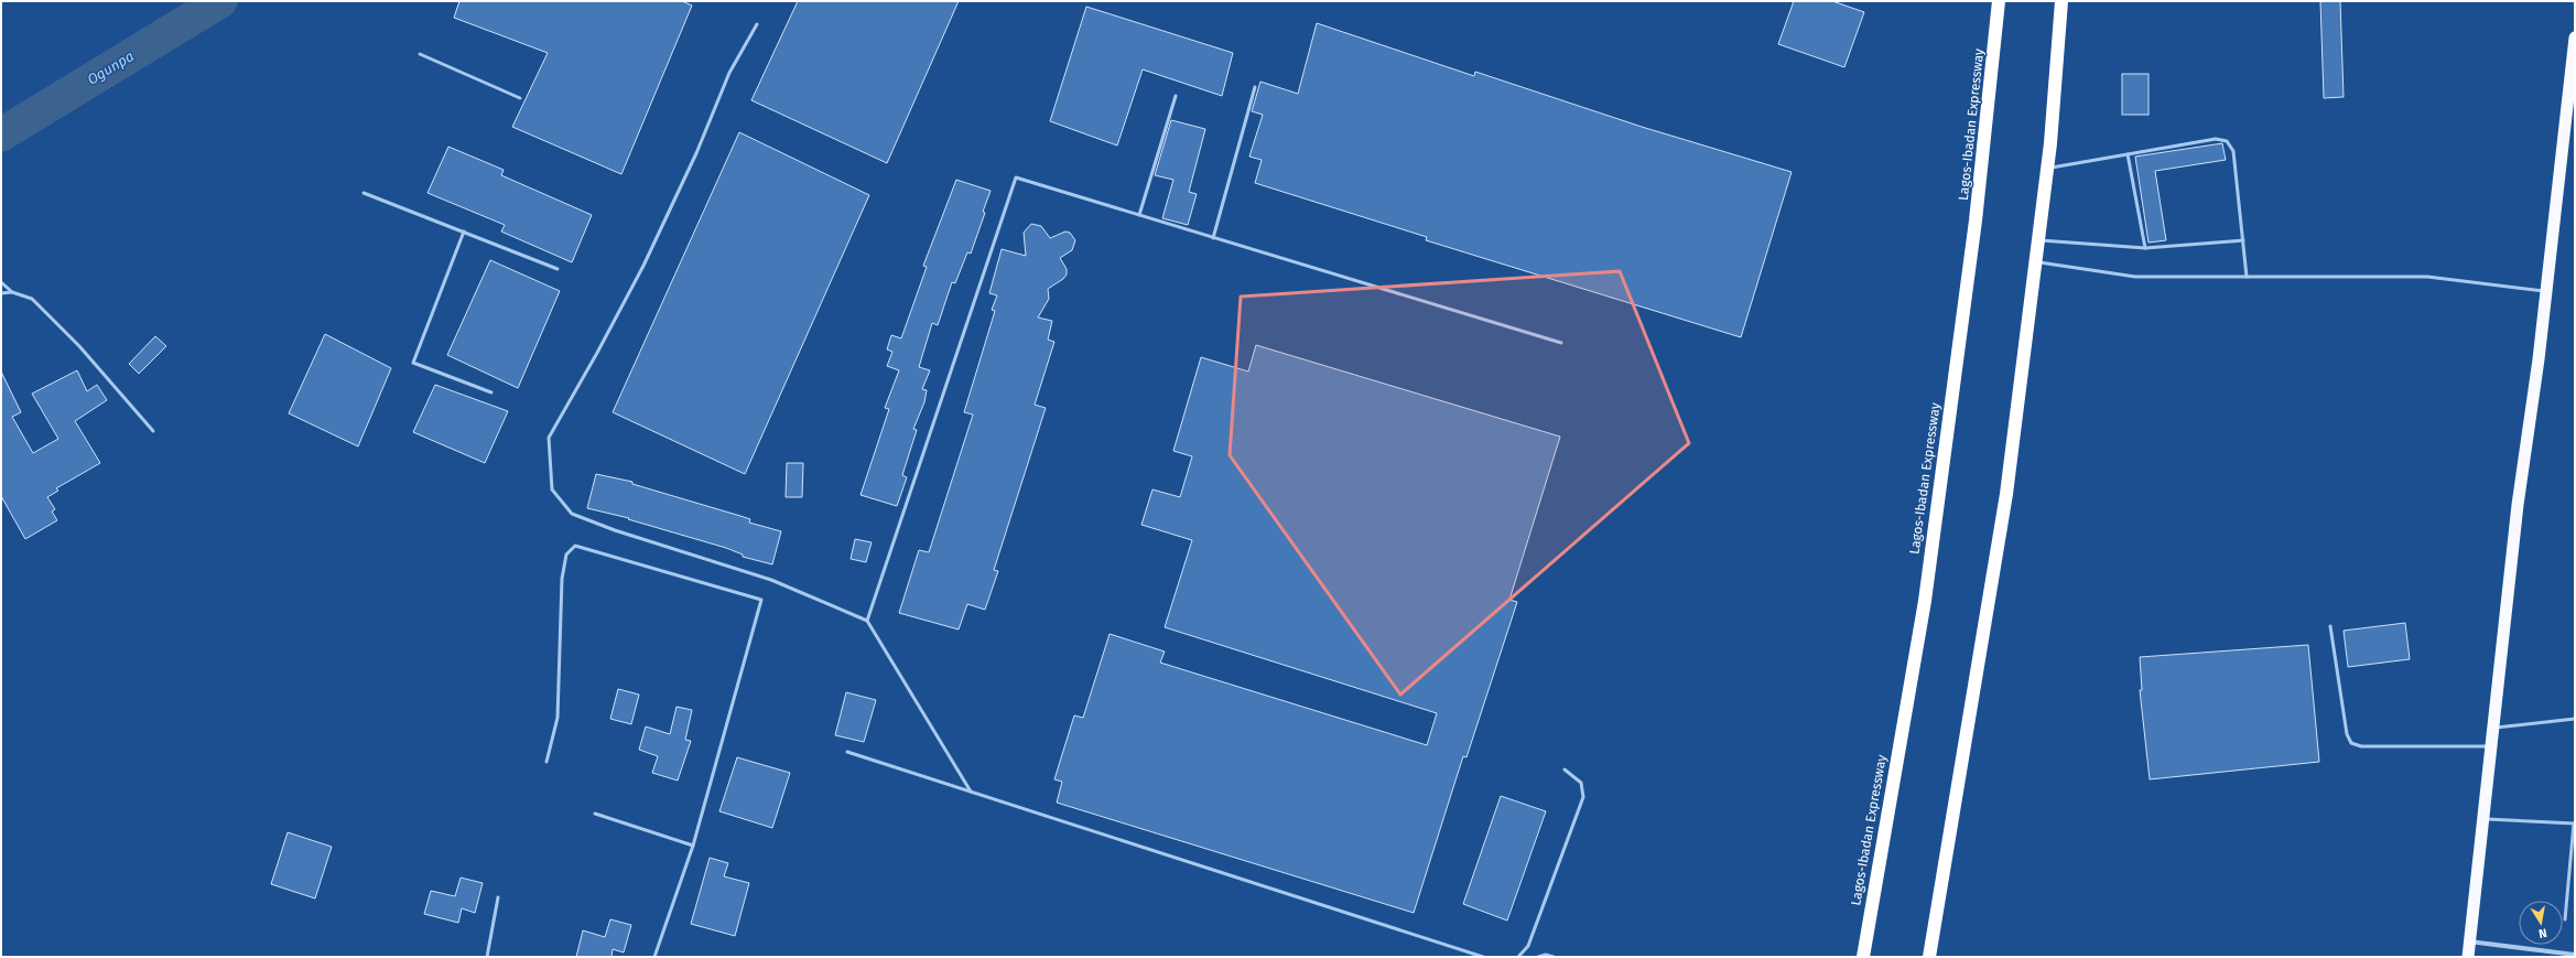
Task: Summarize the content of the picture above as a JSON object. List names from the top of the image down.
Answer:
{
  "streets": {
    "highway": ["Lagos-Ibadan Expressway"]
  },
  "water": ["Ogunpa"],
  "north": "bottom"
}
